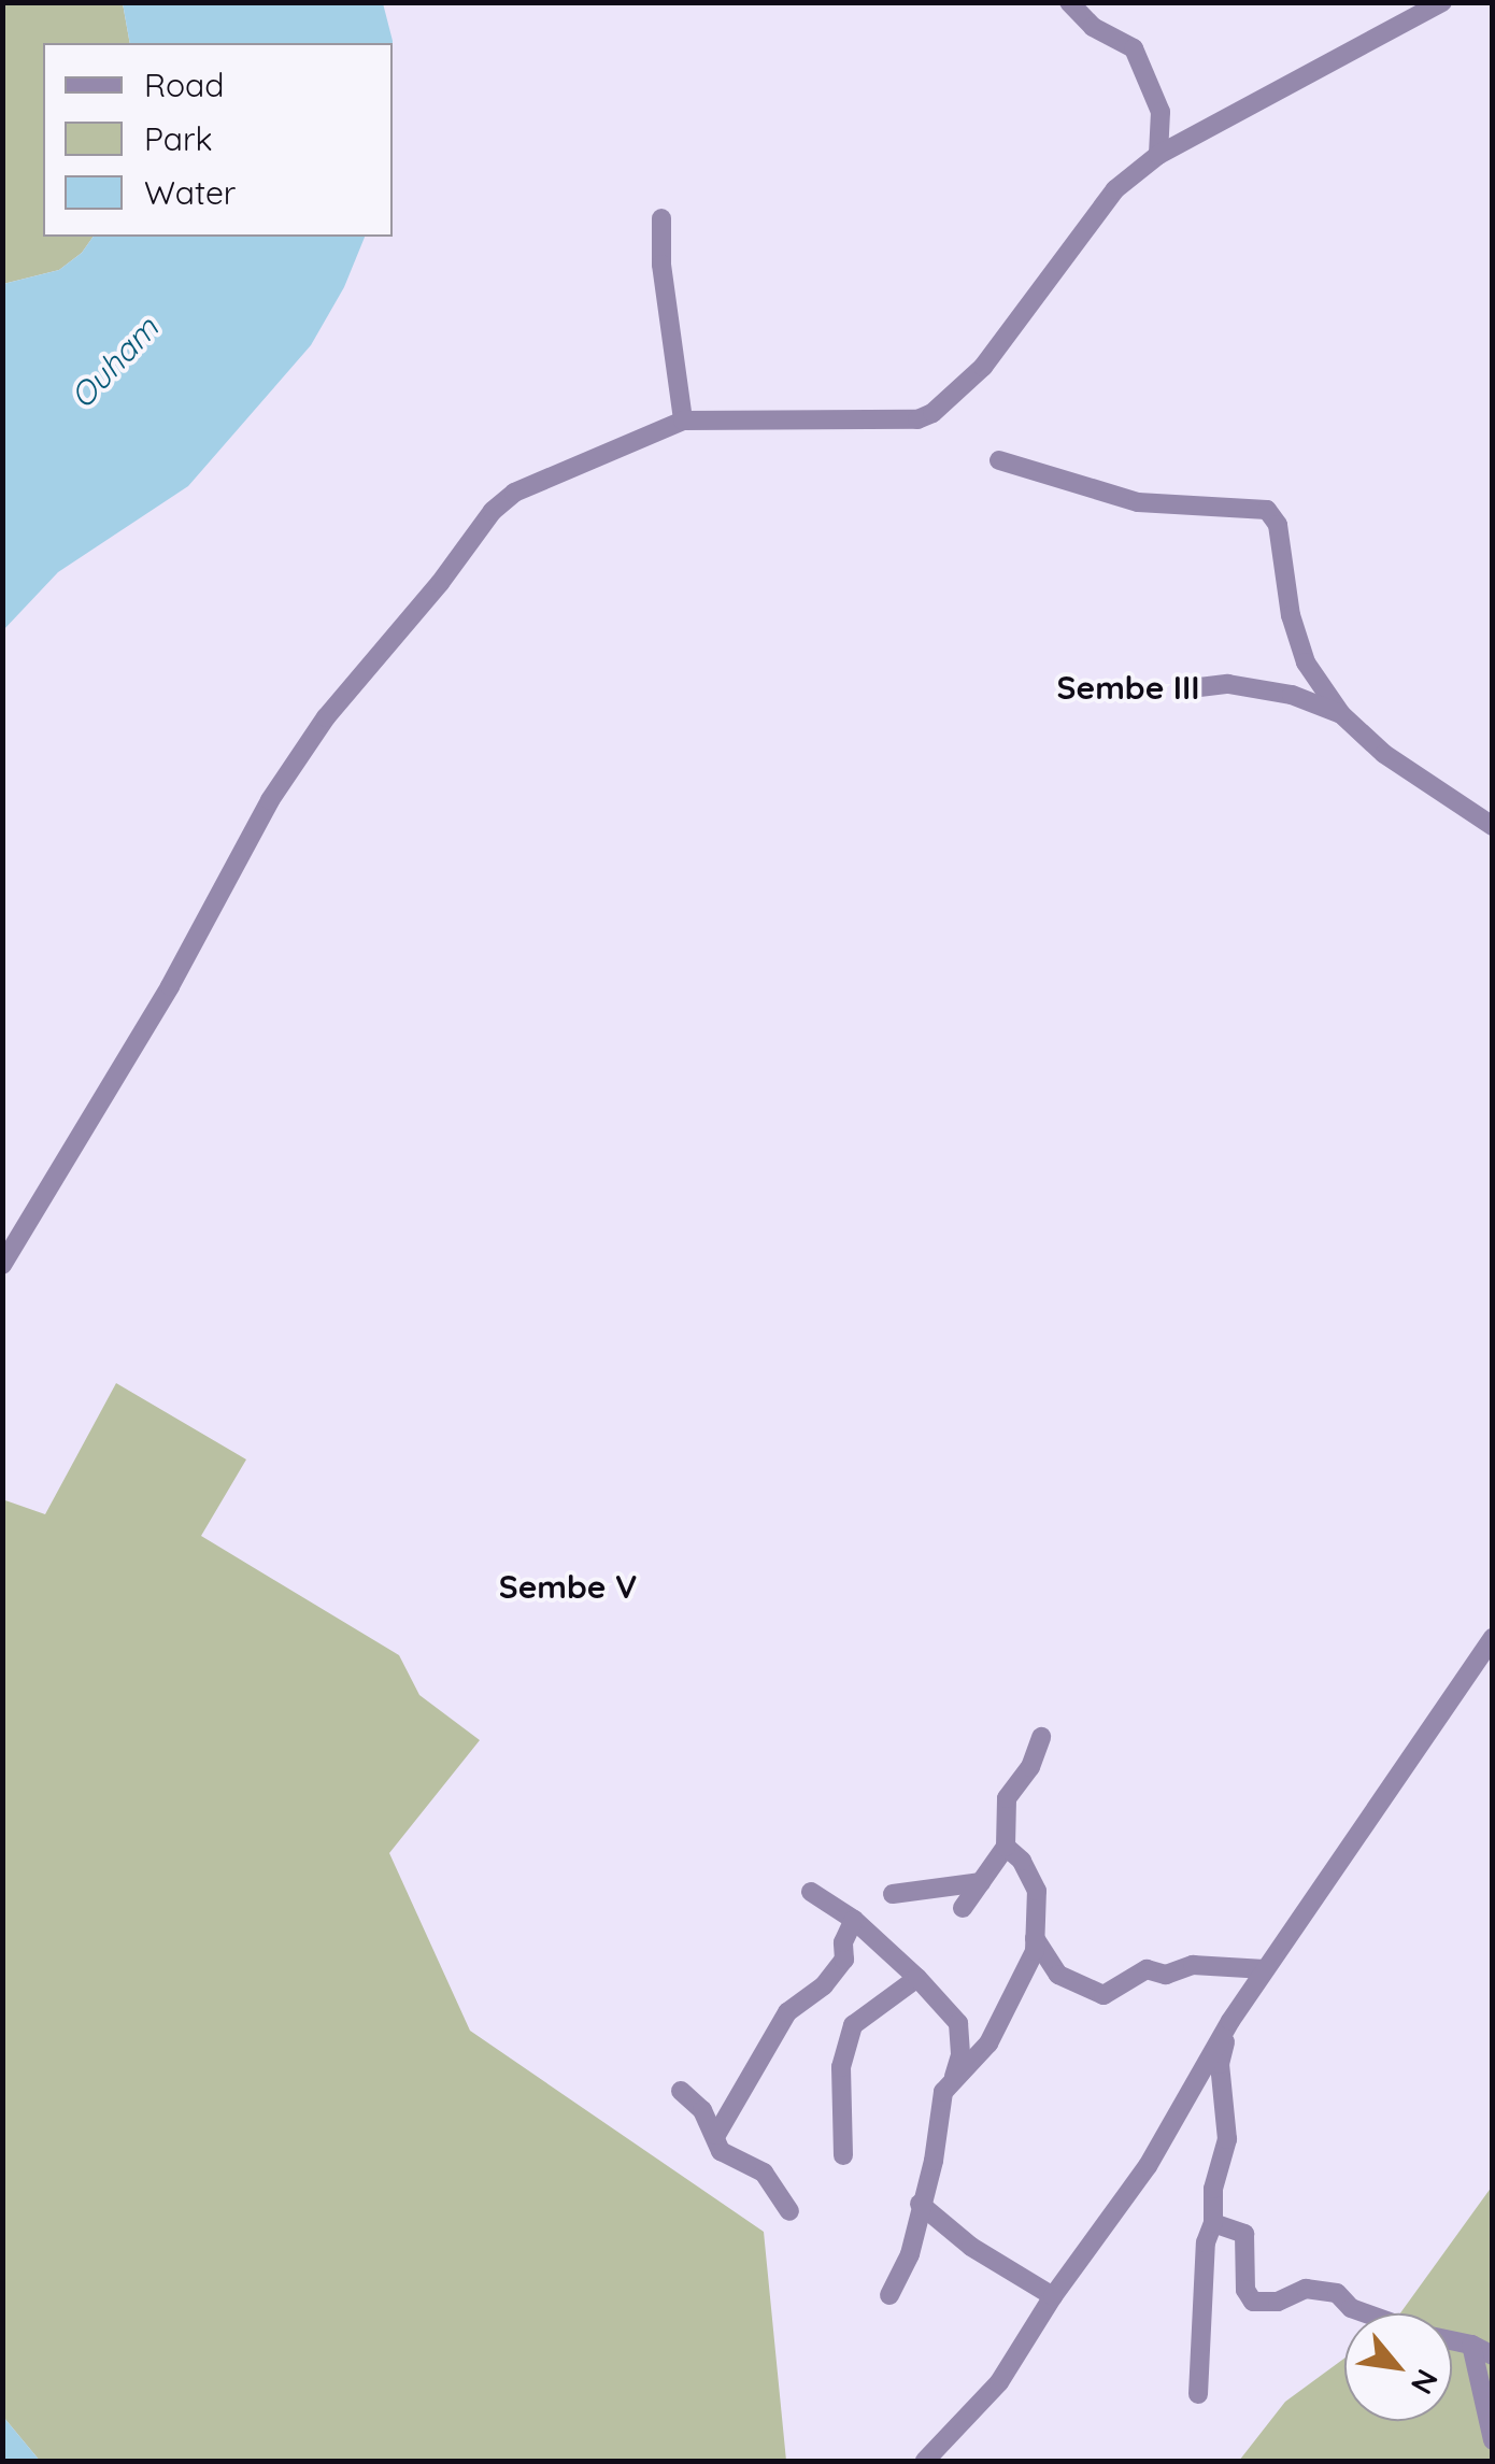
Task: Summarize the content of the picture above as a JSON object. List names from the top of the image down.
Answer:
{
  "districts": ["Sembe III", "Sembe V"],
  "water": ["Ouham"],
  "legend": ["Road", "Park", "Water"],
  "north": "bottom right"
}
